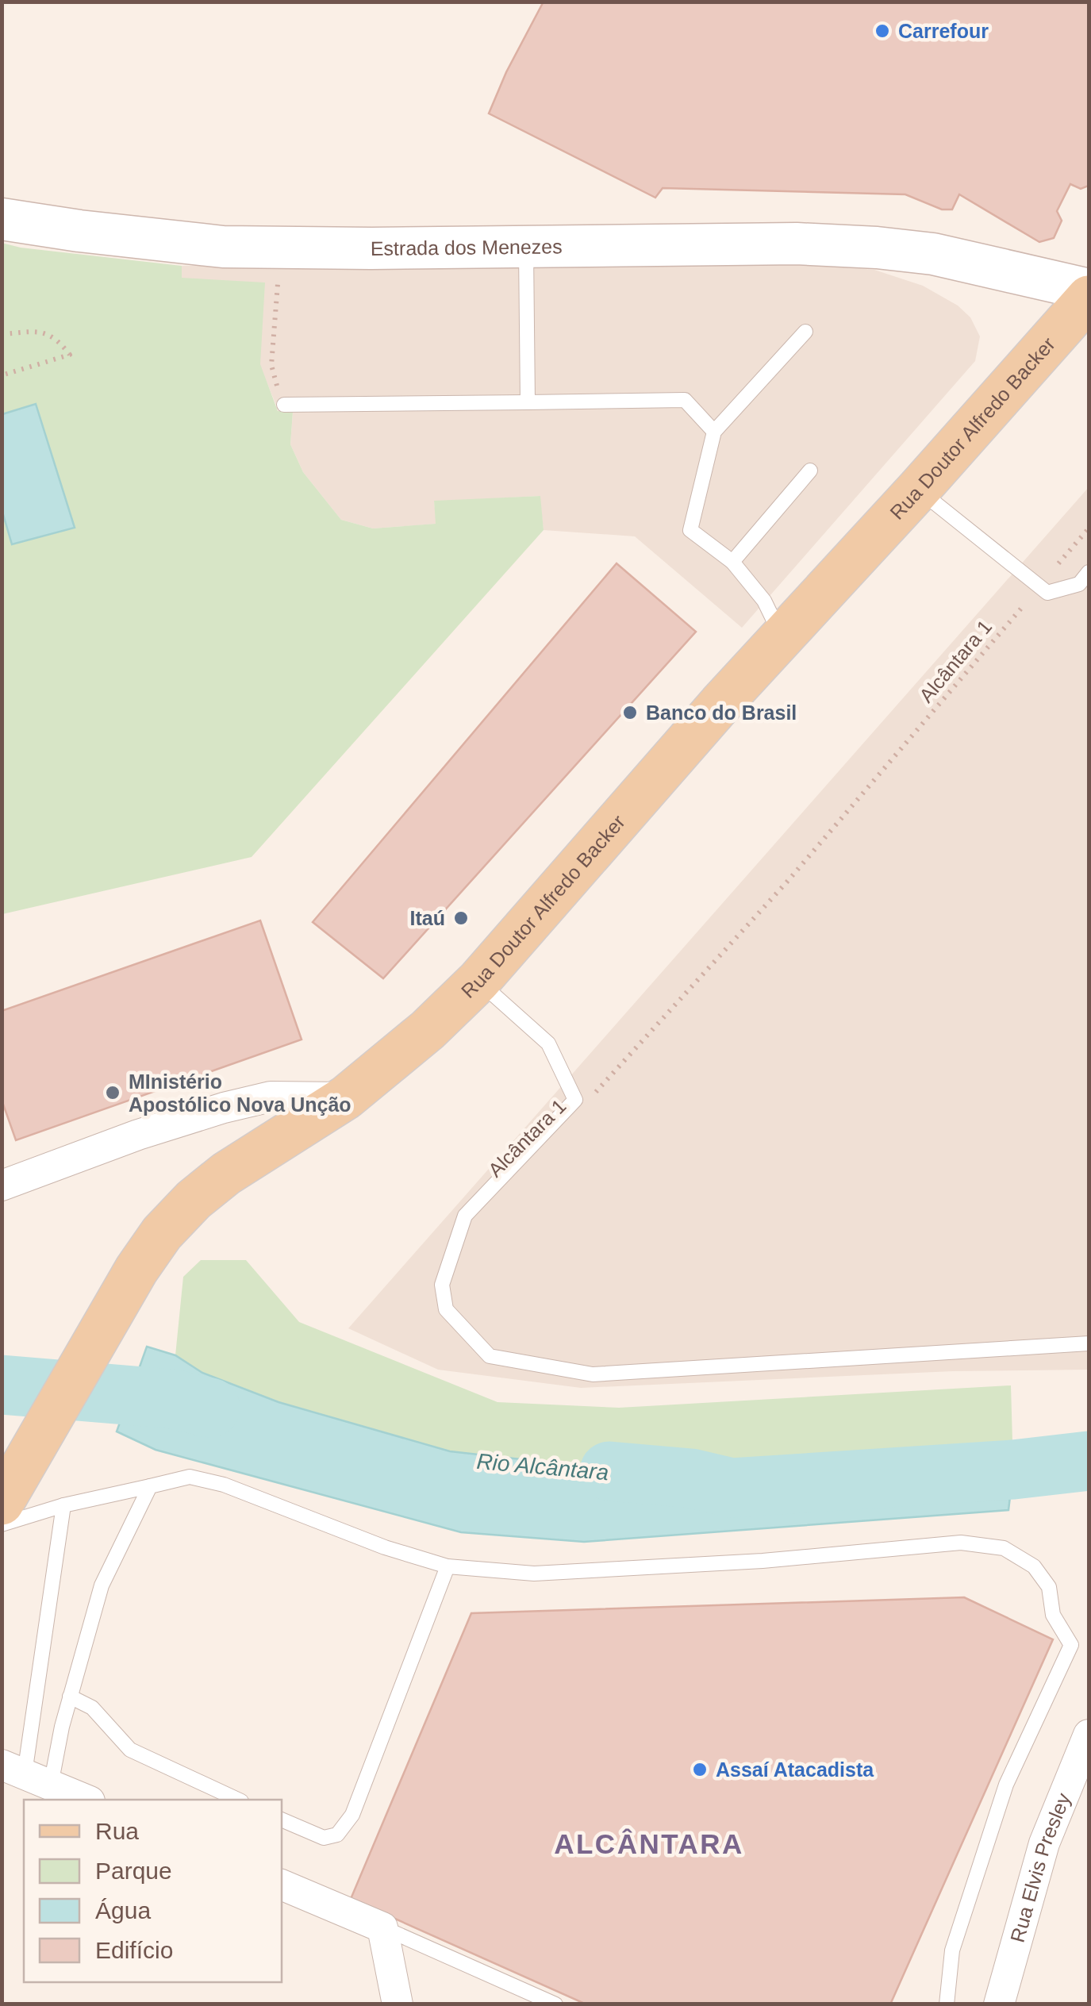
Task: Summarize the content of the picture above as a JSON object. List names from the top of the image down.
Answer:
{
  "streets": {
    "main road": ["Estrada dos Menezes", "Rua Doutor Alfredo Backer"],
    "street": ["Rua Elvis Presley"],
    "path": ["Alcântara 1"]
  },
  "crossings": [
    ["Estrada dos Menezes", "Rua Doutor Alfredo Backer"]
  ],
  "districts": ["ALCÂNTARA"],
  "water": ["Rio Alcântara"],
  "places": [
    "Carrefour",
    "Banco do Brasil",
    "Itaú",
    "MInistério Apostólico Nova Unção",
    "Assaí Atacadista"
  ],
  "legend": [
    "Rua",
    "Parque",
    "Água",
    "Edifício"
  ]
}
